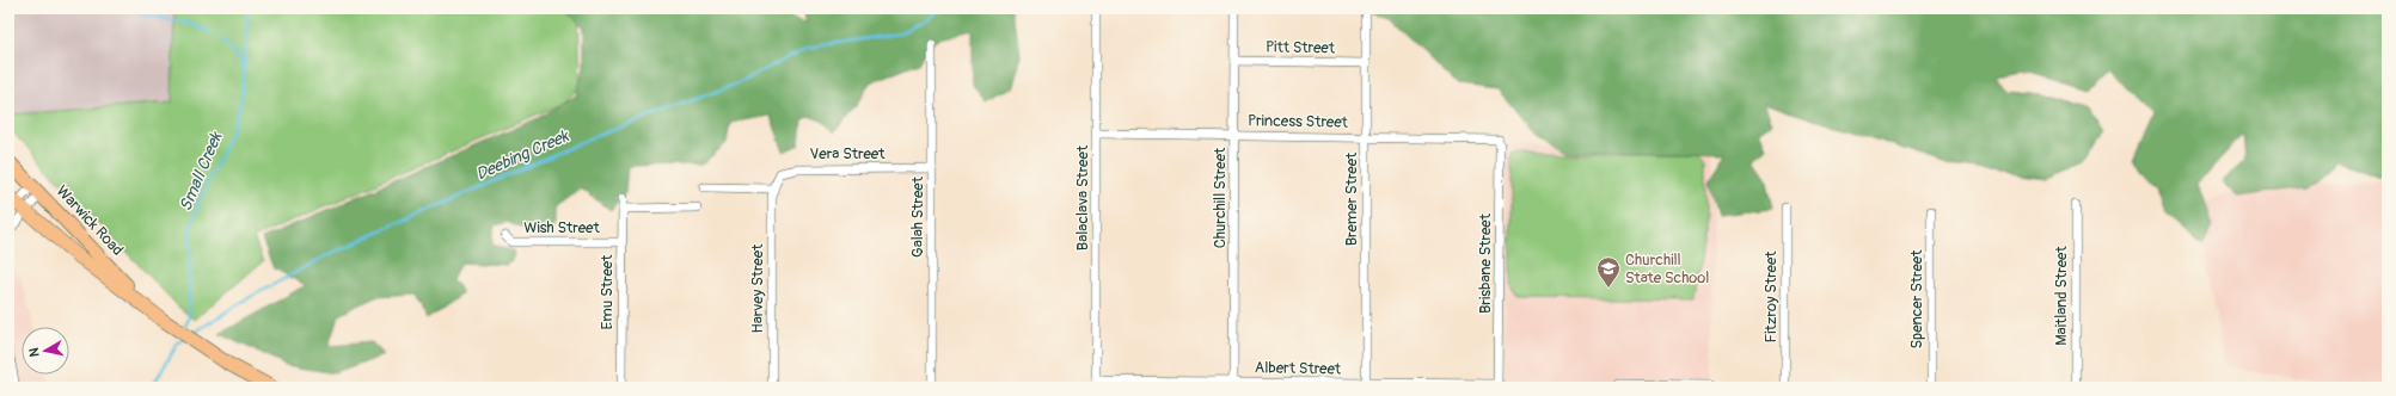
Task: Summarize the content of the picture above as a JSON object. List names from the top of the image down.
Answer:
{
  "streets": {
    "main road": ["Warwick Road"],
    "street": [
      "Pitt Street",
      "Princess Street",
      "Vera Street",
      "Balaclava Street",
      "Churchill Street",
      "Bremer Street",
      "Galah Street",
      "Wish Street",
      "Brisbane Street",
      "Harvey Street",
      "Emu Street",
      "Maitland Street",
      "Fitzroy Street",
      "Spencer Street",
      "Albert Street"
    ]
  },
  "crossings": [
    ["Pitt Street", "Churchill Street"],
    ["Pitt Street", "Bremer Street"],
    ["Princess Street", "Balaclava Street"],
    ["Princess Street", "Churchill Street"],
    ["Princess Street", "Bremer Street"],
    ["Princess Street", "Brisbane Street"],
    ["Vera Street", "Galah Street"],
    ["Vera Street", "Harvey Street"],
    ["Balaclava Street", "Albert Street"],
    ["Churchill Street", "Albert Street"],
    ["Bremer Street", "Albert Street"],
    ["Wish Street", "Emu Street"],
    ["Brisbane Street", "Albert Street"]
  ],
  "water": ["Deebing Creek", "Small Creek"],
  "places": {
    "school or university": ["Churchill State School"]
  },
  "north": "left"
}
